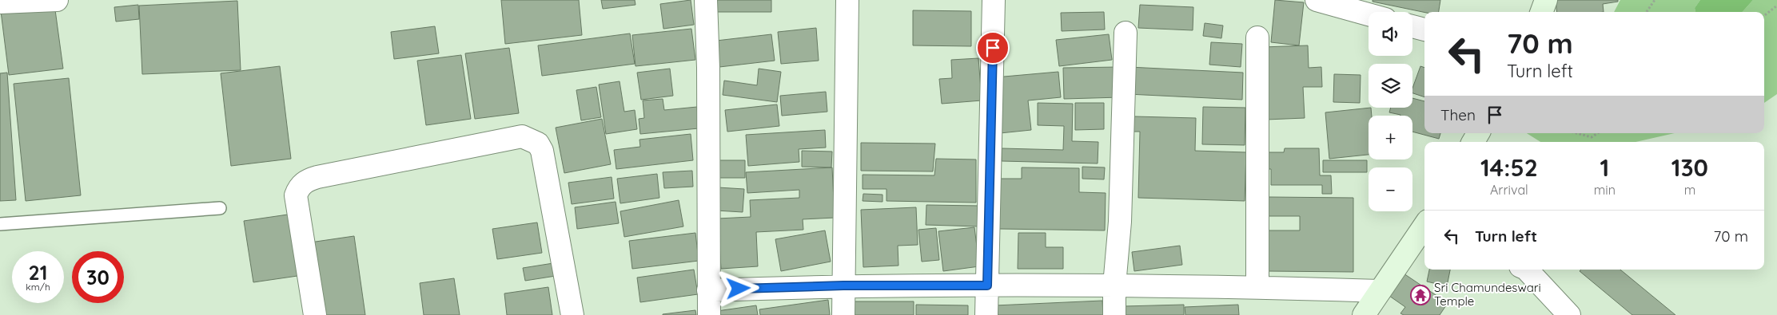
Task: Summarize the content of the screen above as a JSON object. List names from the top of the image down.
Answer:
{
  "places": {
    "temple": ["Sri Chamundeswari Temple"]
  },
  "page": {
    "map_buttons": ["+", "−"],
    "turn": ["70 m", "Turn left"],
    "then": "Then",
    "eta": [
      "14:52",
      "Arrival",
      "1",
      "min",
      "130",
      "m"
    ],
    "list": [
      {
        "name": "Turn left",
        "value": "70 m"
      }
    ],
    "speed": "21 km/h",
    "limit": "30"
  }
}
